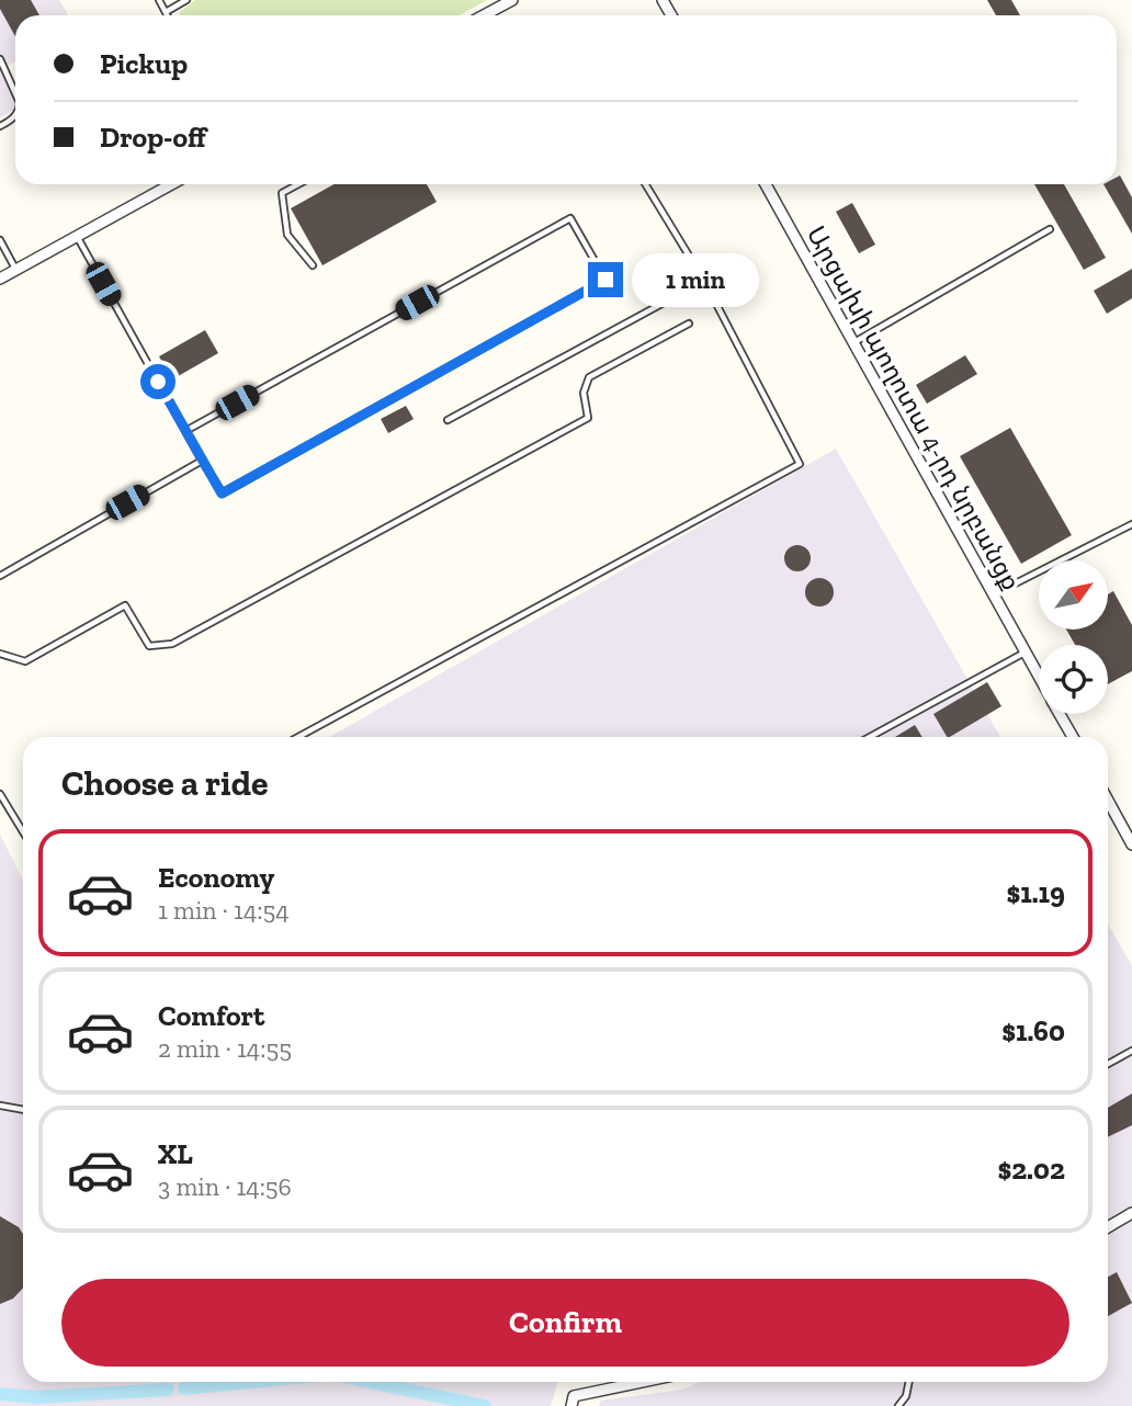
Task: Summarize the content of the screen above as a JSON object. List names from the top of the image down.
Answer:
{
  "streets": {
    "street": ["Արցախի պողոտա 4-րդ նրբանցք"]
  },
  "north": "top right",
  "page": {
    "banner": ["Pickup", "Drop-off"],
    "bubble": "1 min",
    "heading": "Choose a ride",
    "list": [
      {
        "name": "Economy",
        "note": "1 min · 14:54",
        "value": "$1.19"
      },
      {
        "name": "Comfort",
        "note": "2 min · 14:55",
        "value": "$1.60"
      },
      {
        "name": "XL",
        "note": "3 min · 14:56",
        "value": "$2.02"
      }
    ],
    "buttons": "Confirm"
  }
}
